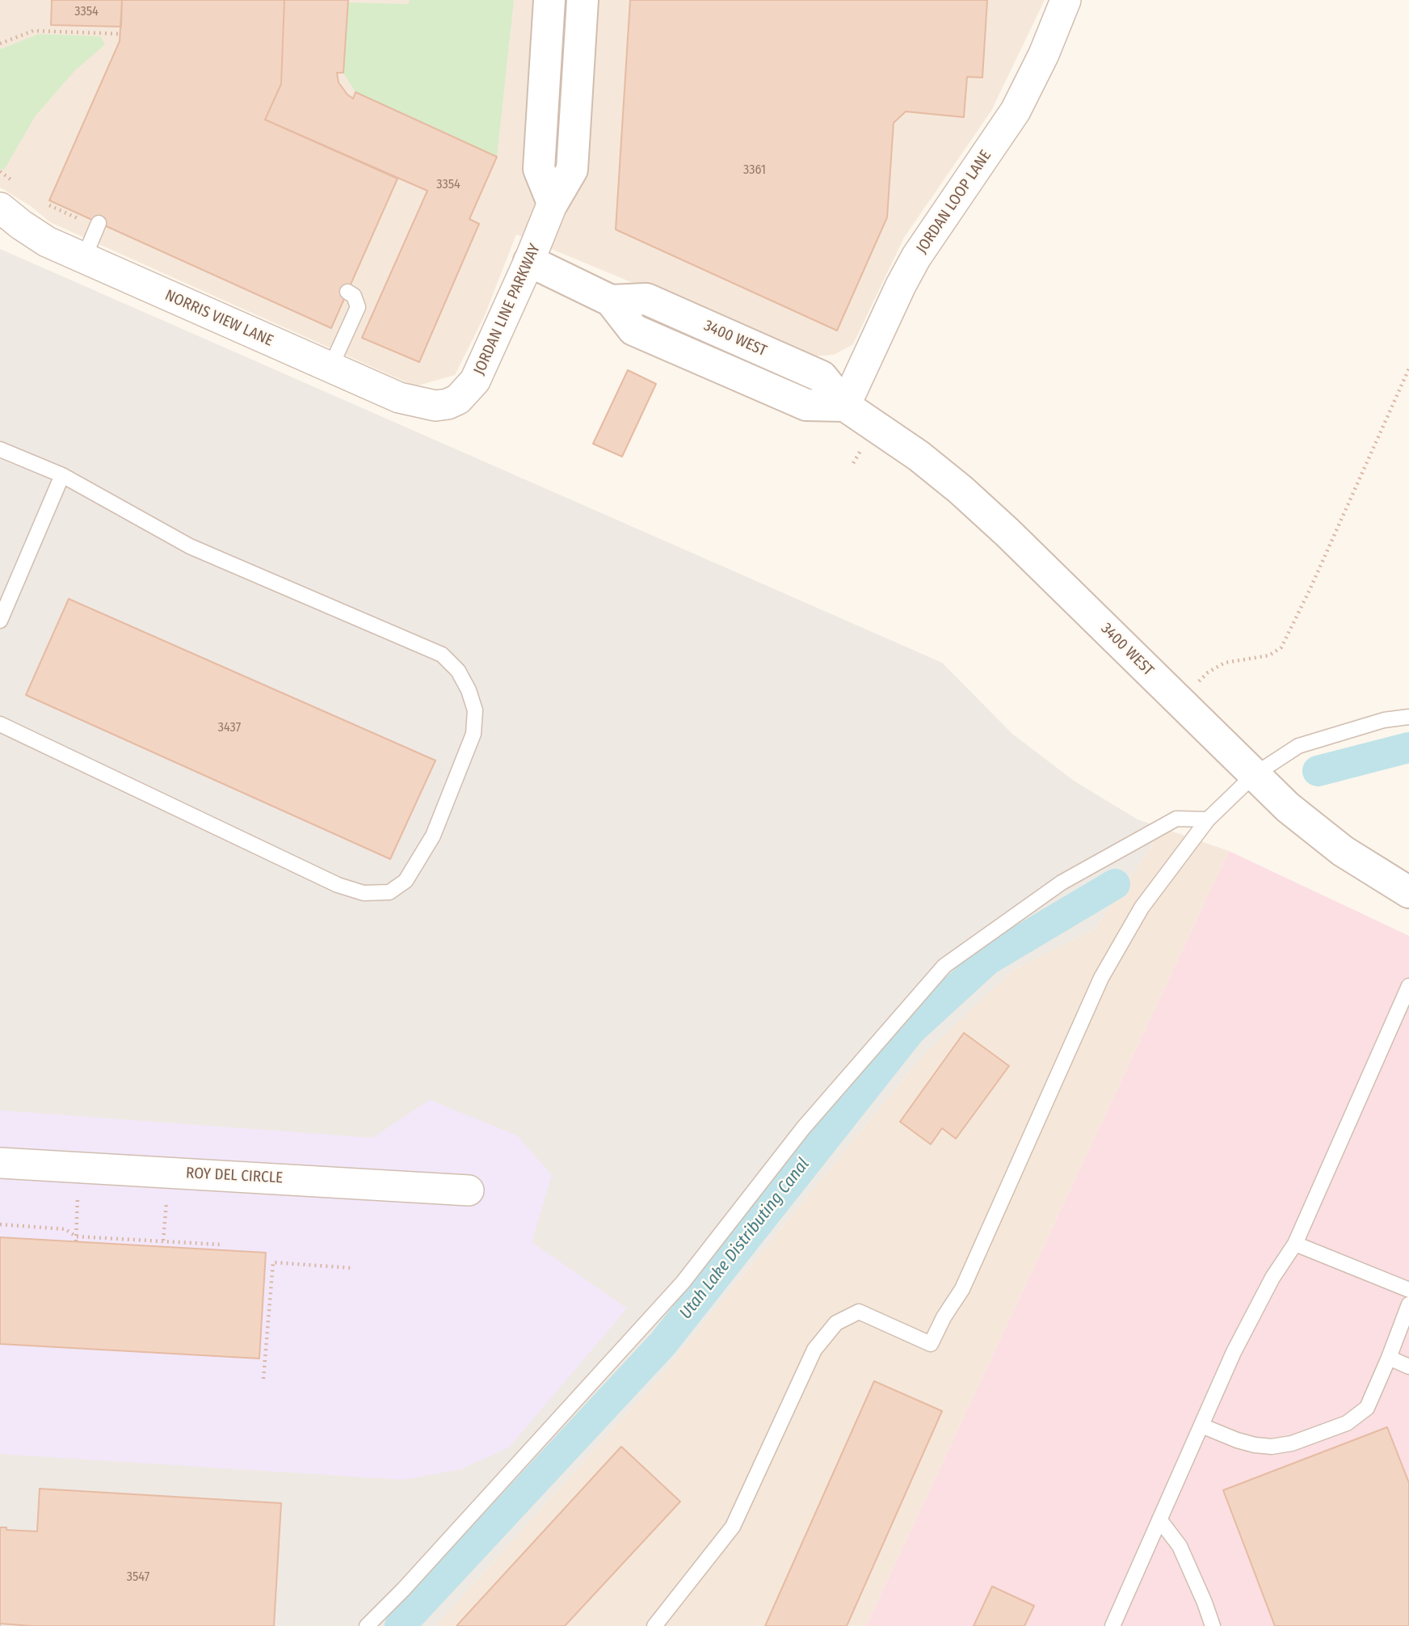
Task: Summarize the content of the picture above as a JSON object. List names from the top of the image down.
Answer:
{
  "streets": {
    "street": [
      "JORDAN LOOP LANE",
      "JORDAN LINE PARKWAY",
      "NORRIS VIEW LANE",
      "3400 WEST",
      "ROY DEL CIRCLE"
    ]
  },
  "crossings": [
    ["JORDAN LOOP LANE", "3400 WEST"],
    ["JORDAN LINE PARKWAY", "NORRIS VIEW LANE"],
    ["JORDAN LINE PARKWAY", "3400 WEST"]
  ],
  "water": ["Utah Lake Distributing Canal"],
  "house_numbers": [
    "3354",
    "3361",
    "3354",
    "3437",
    "3547"
  ]
}
